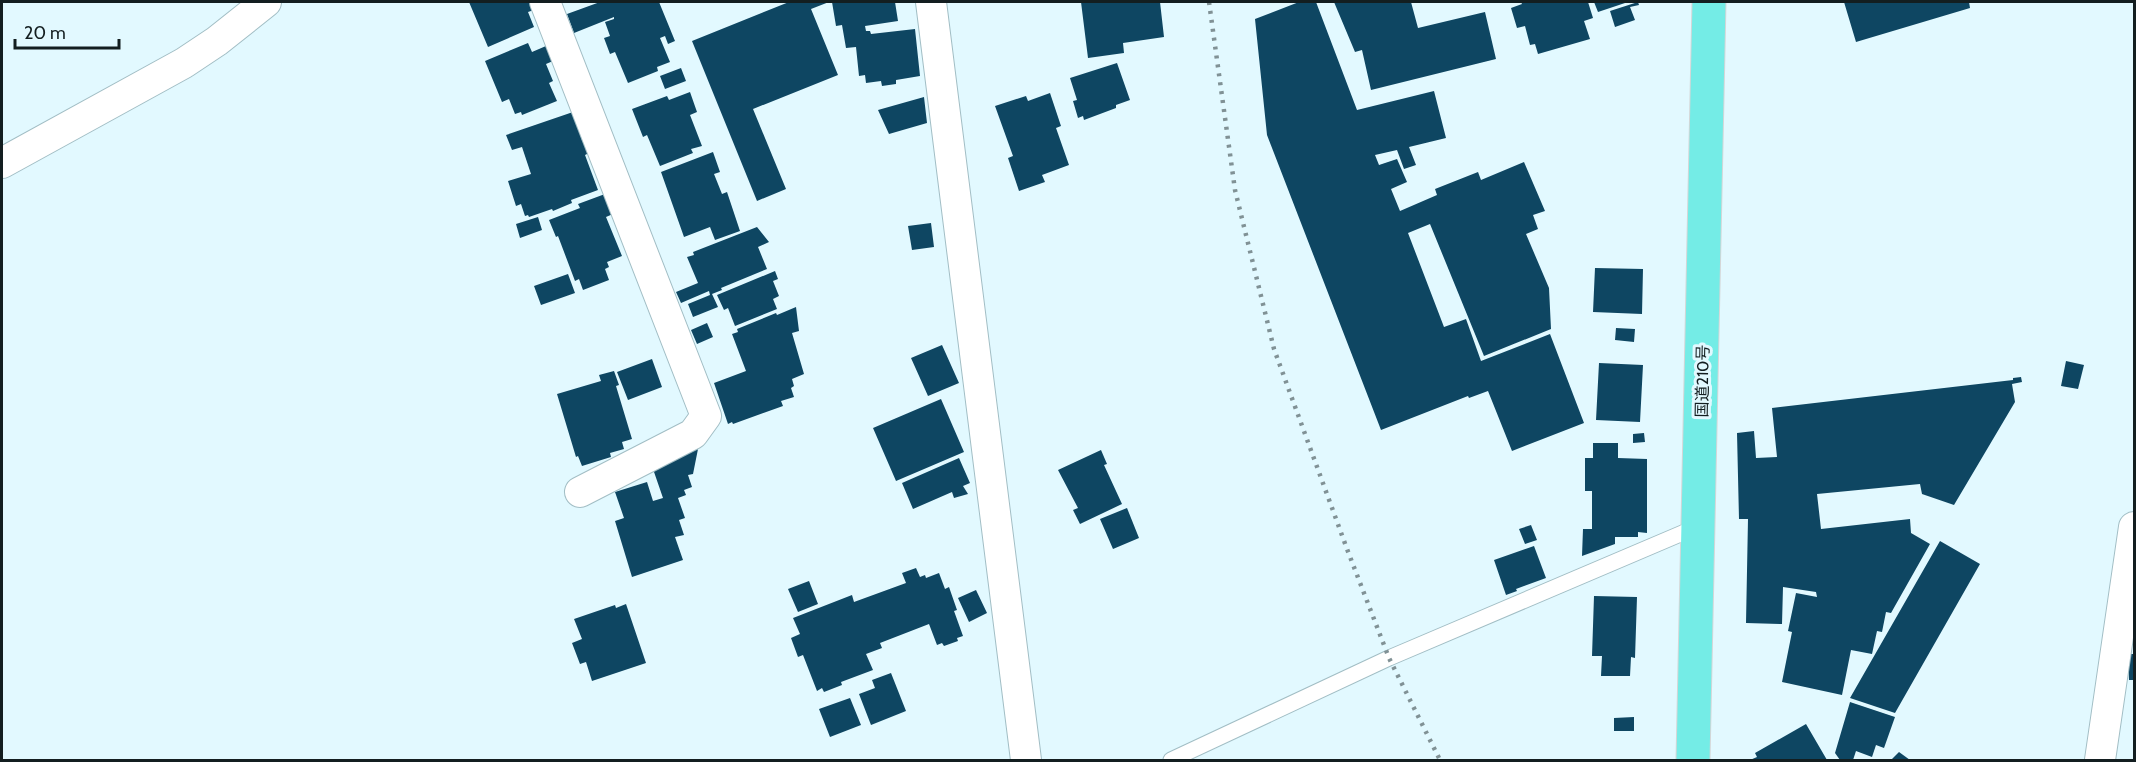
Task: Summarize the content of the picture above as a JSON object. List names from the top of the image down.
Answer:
{
  "streets": {
    "highway": ["国道210号"]
  },
  "scale_bar": "20 m"
}
